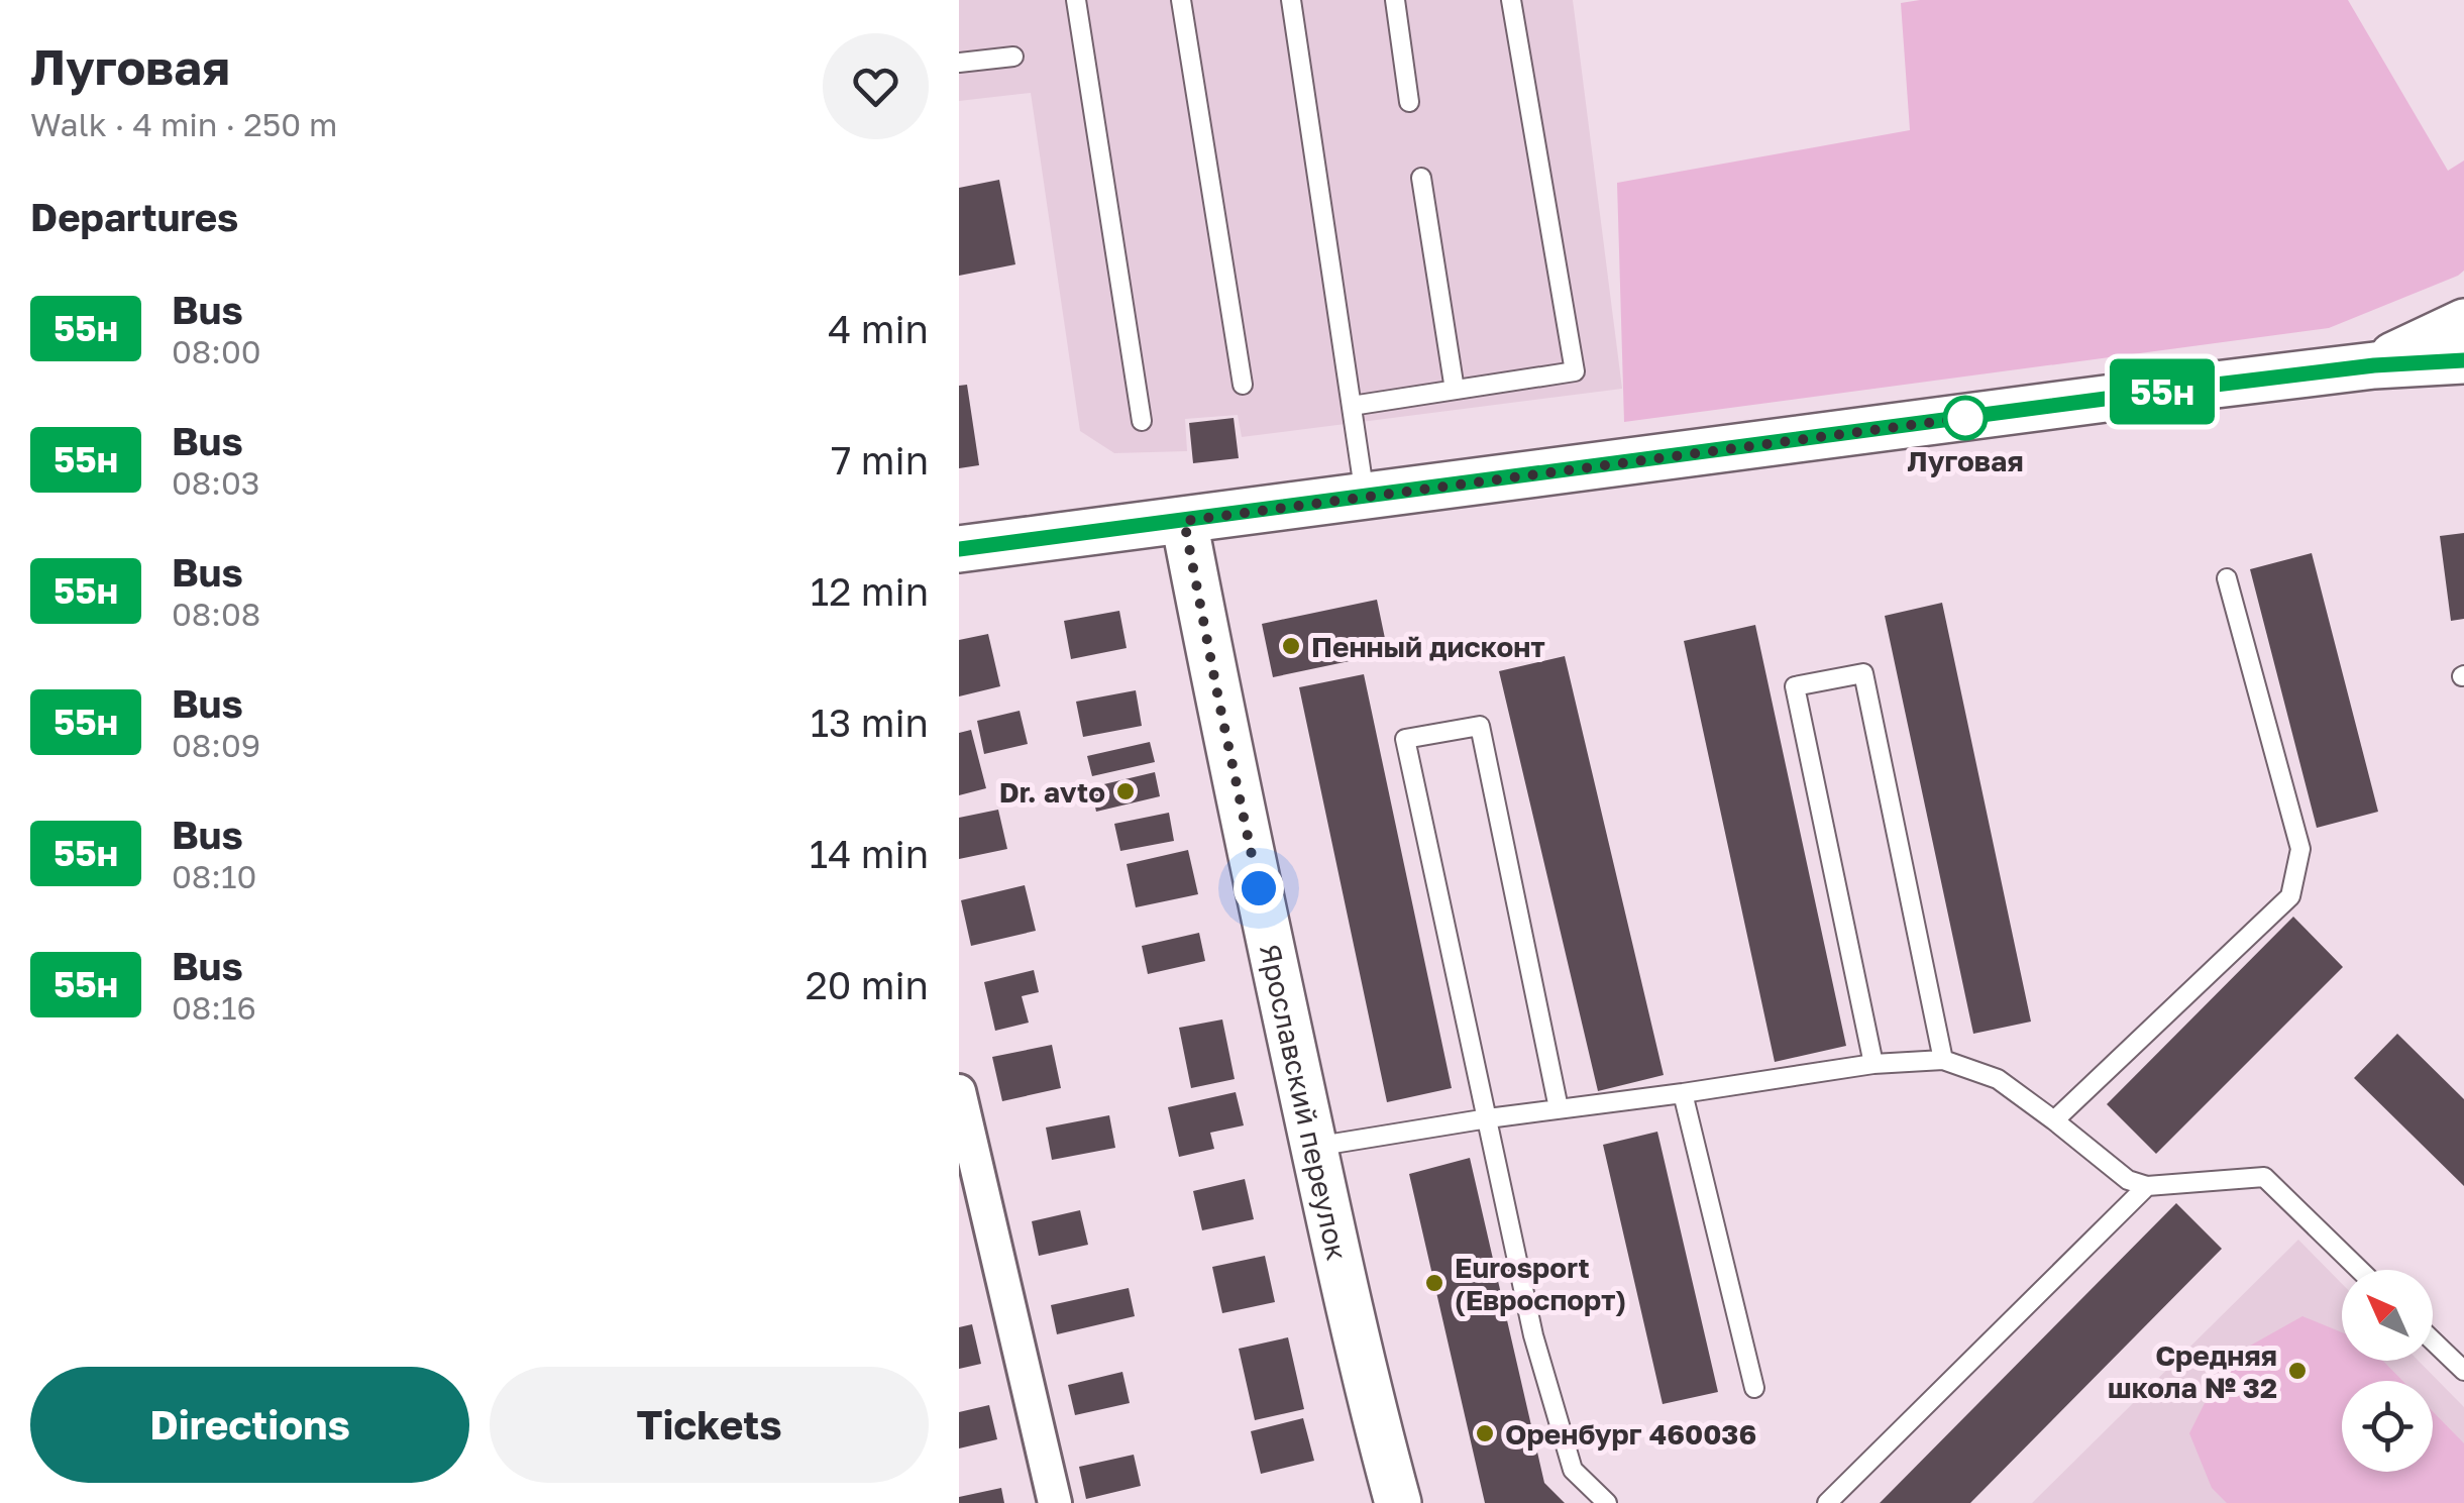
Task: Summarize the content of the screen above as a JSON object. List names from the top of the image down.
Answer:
{
  "streets": {
    "main road": ["Ярославский переулок"]
  },
  "places": [
    "Луговая",
    "Пенный дисконт",
    "Dr. avto",
    "Eurosport (Евроспорт)",
    "Средняя школа № 32",
    "Оренбург 460036"
  ],
  "lines": ["bus line 55н"],
  "north": "top left",
  "page": {
    "heading": [
      ["Луговая", "Walk · 4 min · 250 m"],
      "Departures"
    ],
    "on_map": "55н",
    "list": [
      {
        "mark": "55н",
        "name": "Bus",
        "note": "08:00",
        "value": "4 min"
      },
      {
        "mark": "55н",
        "name": "Bus",
        "note": "08:03",
        "value": "7 min"
      },
      {
        "mark": "55н",
        "name": "Bus",
        "note": "08:08",
        "value": "12 min"
      },
      {
        "mark": "55н",
        "name": "Bus",
        "note": "08:09",
        "value": "13 min"
      },
      {
        "mark": "55н",
        "name": "Bus",
        "note": "08:10",
        "value": "14 min"
      },
      {
        "mark": "55н",
        "name": "Bus",
        "note": "08:16",
        "value": "20 min"
      }
    ],
    "buttons": ["Directions", "Tickets"]
  }
}
